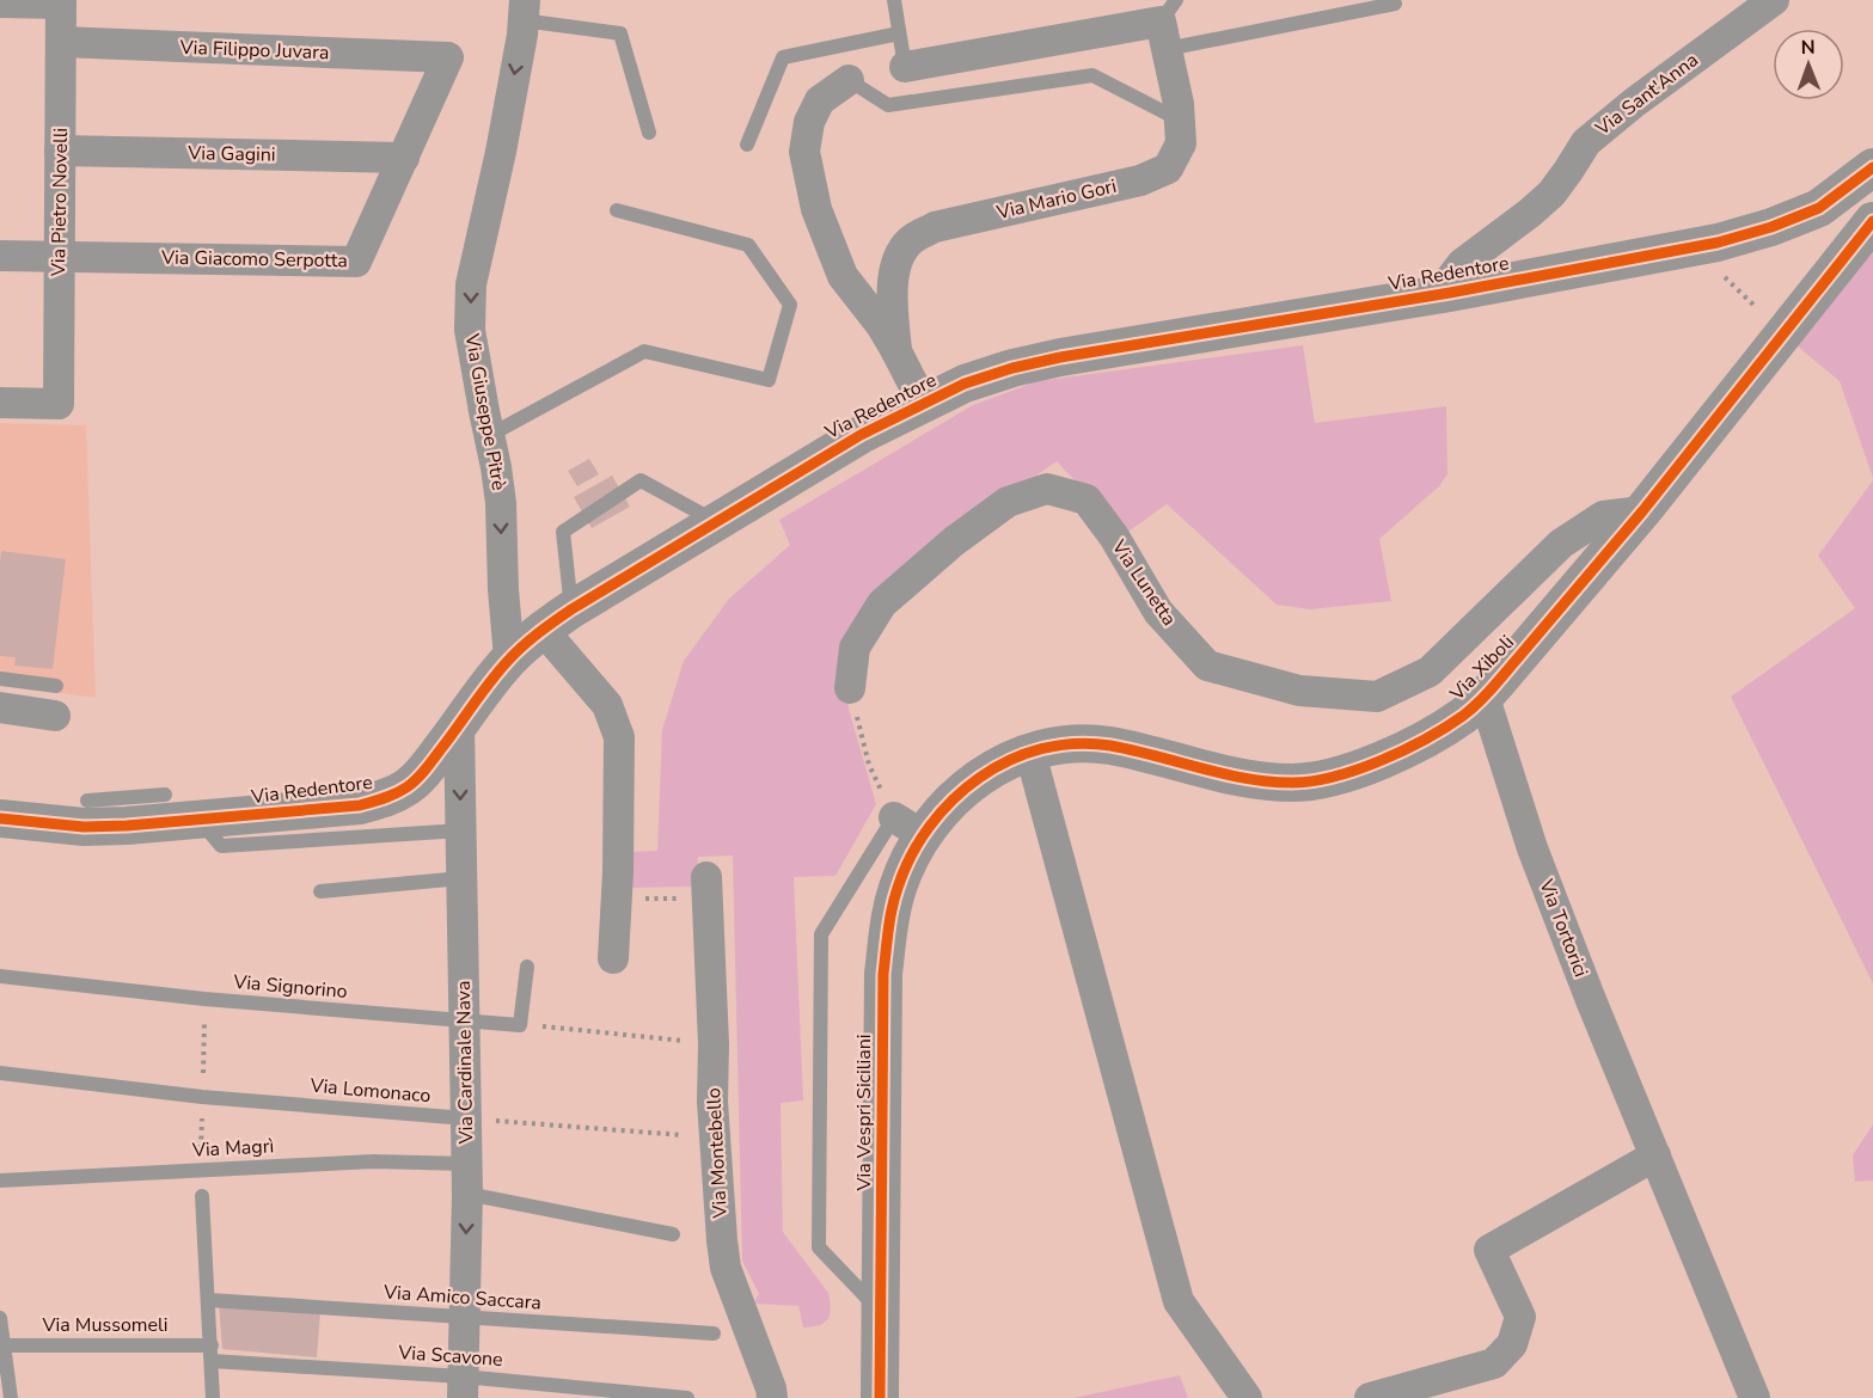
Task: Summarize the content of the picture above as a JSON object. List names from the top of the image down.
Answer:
{
  "streets": {
    "street": [
      "Via Filippo Juvara",
      "Via Sant'Anna",
      "Via Gagini",
      "Via Mario Gori",
      "Via Pietro Novelli",
      "Via Giacomo Serpotta",
      "Via Redentore",
      "Via Giuseppe Pitrè",
      "Via Lunetta",
      "Via Xiboli",
      "Via Tortorici",
      "Via Cardinale Nava",
      "Via Vespri Siciliani",
      "Via Montebello"
    ],
    "lane": [
      "Via Signorino",
      "Via Lomonaco",
      "Via Magrì",
      "Via Amico Saccara",
      "Via Mussomeli",
      "Via Scavone"
    ]
  },
  "crossings": [
    ["Via Filippo Juvara", "Via Pietro Novelli"],
    ["Via Filippo Juvara", "Via Giacomo Serpotta"],
    ["Via Sant'Anna", "Via Redentore"],
    ["Via Gagini", "Via Pietro Novelli"],
    ["Via Gagini", "Via Giacomo Serpotta"],
    ["Via Mario Gori", "Via Redentore"],
    ["Via Pietro Novelli", "Via Giacomo Serpotta"],
    ["Via Redentore", "Via Giuseppe Pitrè"],
    ["Via Redentore", "Via Cardinale Nava"],
    ["Via Lunetta", "Via Xiboli"],
    ["Via Xiboli", "Via Tortorici"],
    ["Via Xiboli", "Via Vespri Siciliani"],
    ["Via Signorino", "Via Cardinale Nava"],
    ["Via Cardinale Nava", "Via Lomonaco"],
    ["Via Cardinale Nava", "Via Magrì"],
    ["Via Cardinale Nava", "Via Amico Saccara"],
    ["Via Cardinale Nava", "Via Scavone"]
  ],
  "one_way": ["Via Giuseppe Pitrè"],
  "north": "top"
}
